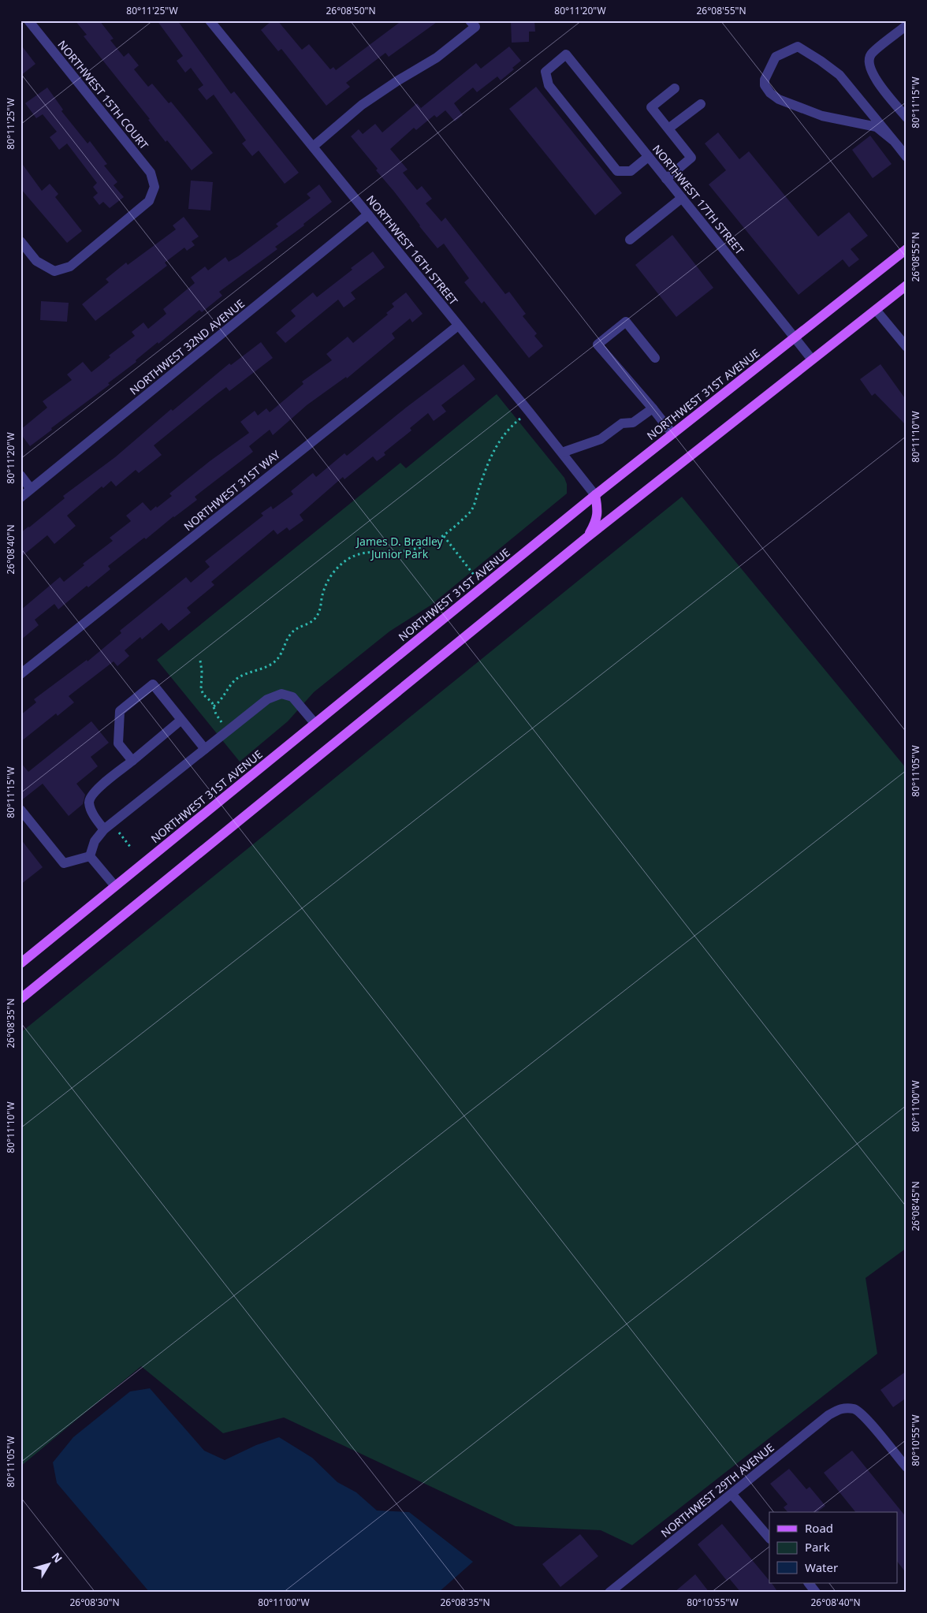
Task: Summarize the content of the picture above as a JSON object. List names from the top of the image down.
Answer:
{
  "streets": {
    "main road": ["NORTHWEST 31ST AVENUE"],
    "street": [
      "NORTHWEST 15TH COURT",
      "NORTHWEST 17TH STREET",
      "NORTHWEST 16TH STREET",
      "NORTHWEST 32ND AVENUE",
      "NORTHWEST 31ST WAY",
      "NORTHWEST 29TH AVENUE"
    ]
  },
  "crossings": [
    ["NORTHWEST 17TH STREET", "NORTHWEST 31ST AVENUE"],
    ["NORTHWEST 16TH STREET", "NORTHWEST 32ND AVENUE"],
    ["NORTHWEST 16TH STREET", "NORTHWEST 31ST AVENUE"],
    ["NORTHWEST 16TH STREET", "NORTHWEST 31ST WAY"]
  ],
  "parks": ["James D. Bradley Junior Park"],
  "legend": ["Road", "Park", "Water"],
  "north": "top right",
  "coordinates": [
    "80°11'25\"W",
    "26°08'50\"N",
    "80°11'20\"W",
    "26°08'55\"N",
    "80°11'15\"W",
    "80°11'10\"W",
    "26°08'40\"N",
    "80°11'05\"W",
    "26°08'35\"N",
    "80°11'00\"W",
    "26°08'45\"N",
    "80°10'55\"W",
    "26°08'30\"N"
  ]
}
